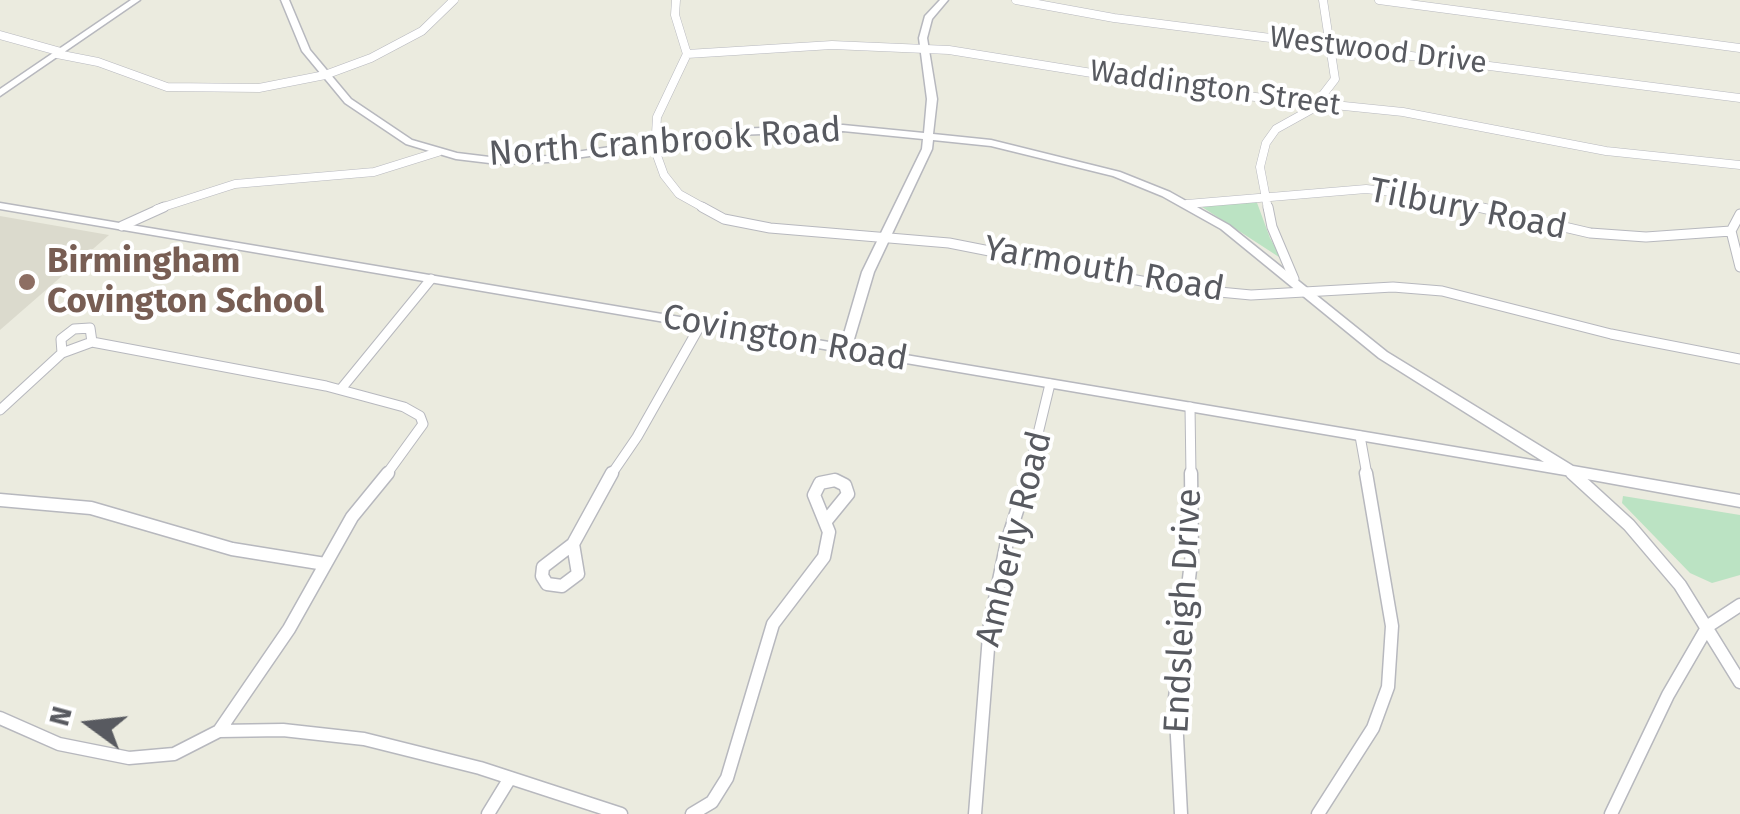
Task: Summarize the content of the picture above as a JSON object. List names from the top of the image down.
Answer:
{
  "streets": {
    "street": [
      "Westwood Drive",
      "Waddington Street",
      "North Cranbrook Road",
      "Tilbury Road",
      "Yarmouth Road",
      "Covington Road",
      "Amberly Road",
      "Endsleigh Drive"
    ]
  },
  "crossings": [
    ["North Cranbrook Road", "Tilbury Road"],
    ["North Cranbrook Road", "Yarmouth Road"],
    ["North Cranbrook Road", "Covington Road"],
    ["Covington Road", "Amberly Road"],
    ["Covington Road", "Endsleigh Drive"]
  ],
  "places": ["Birmingham Covington School"],
  "north": "left"
}
